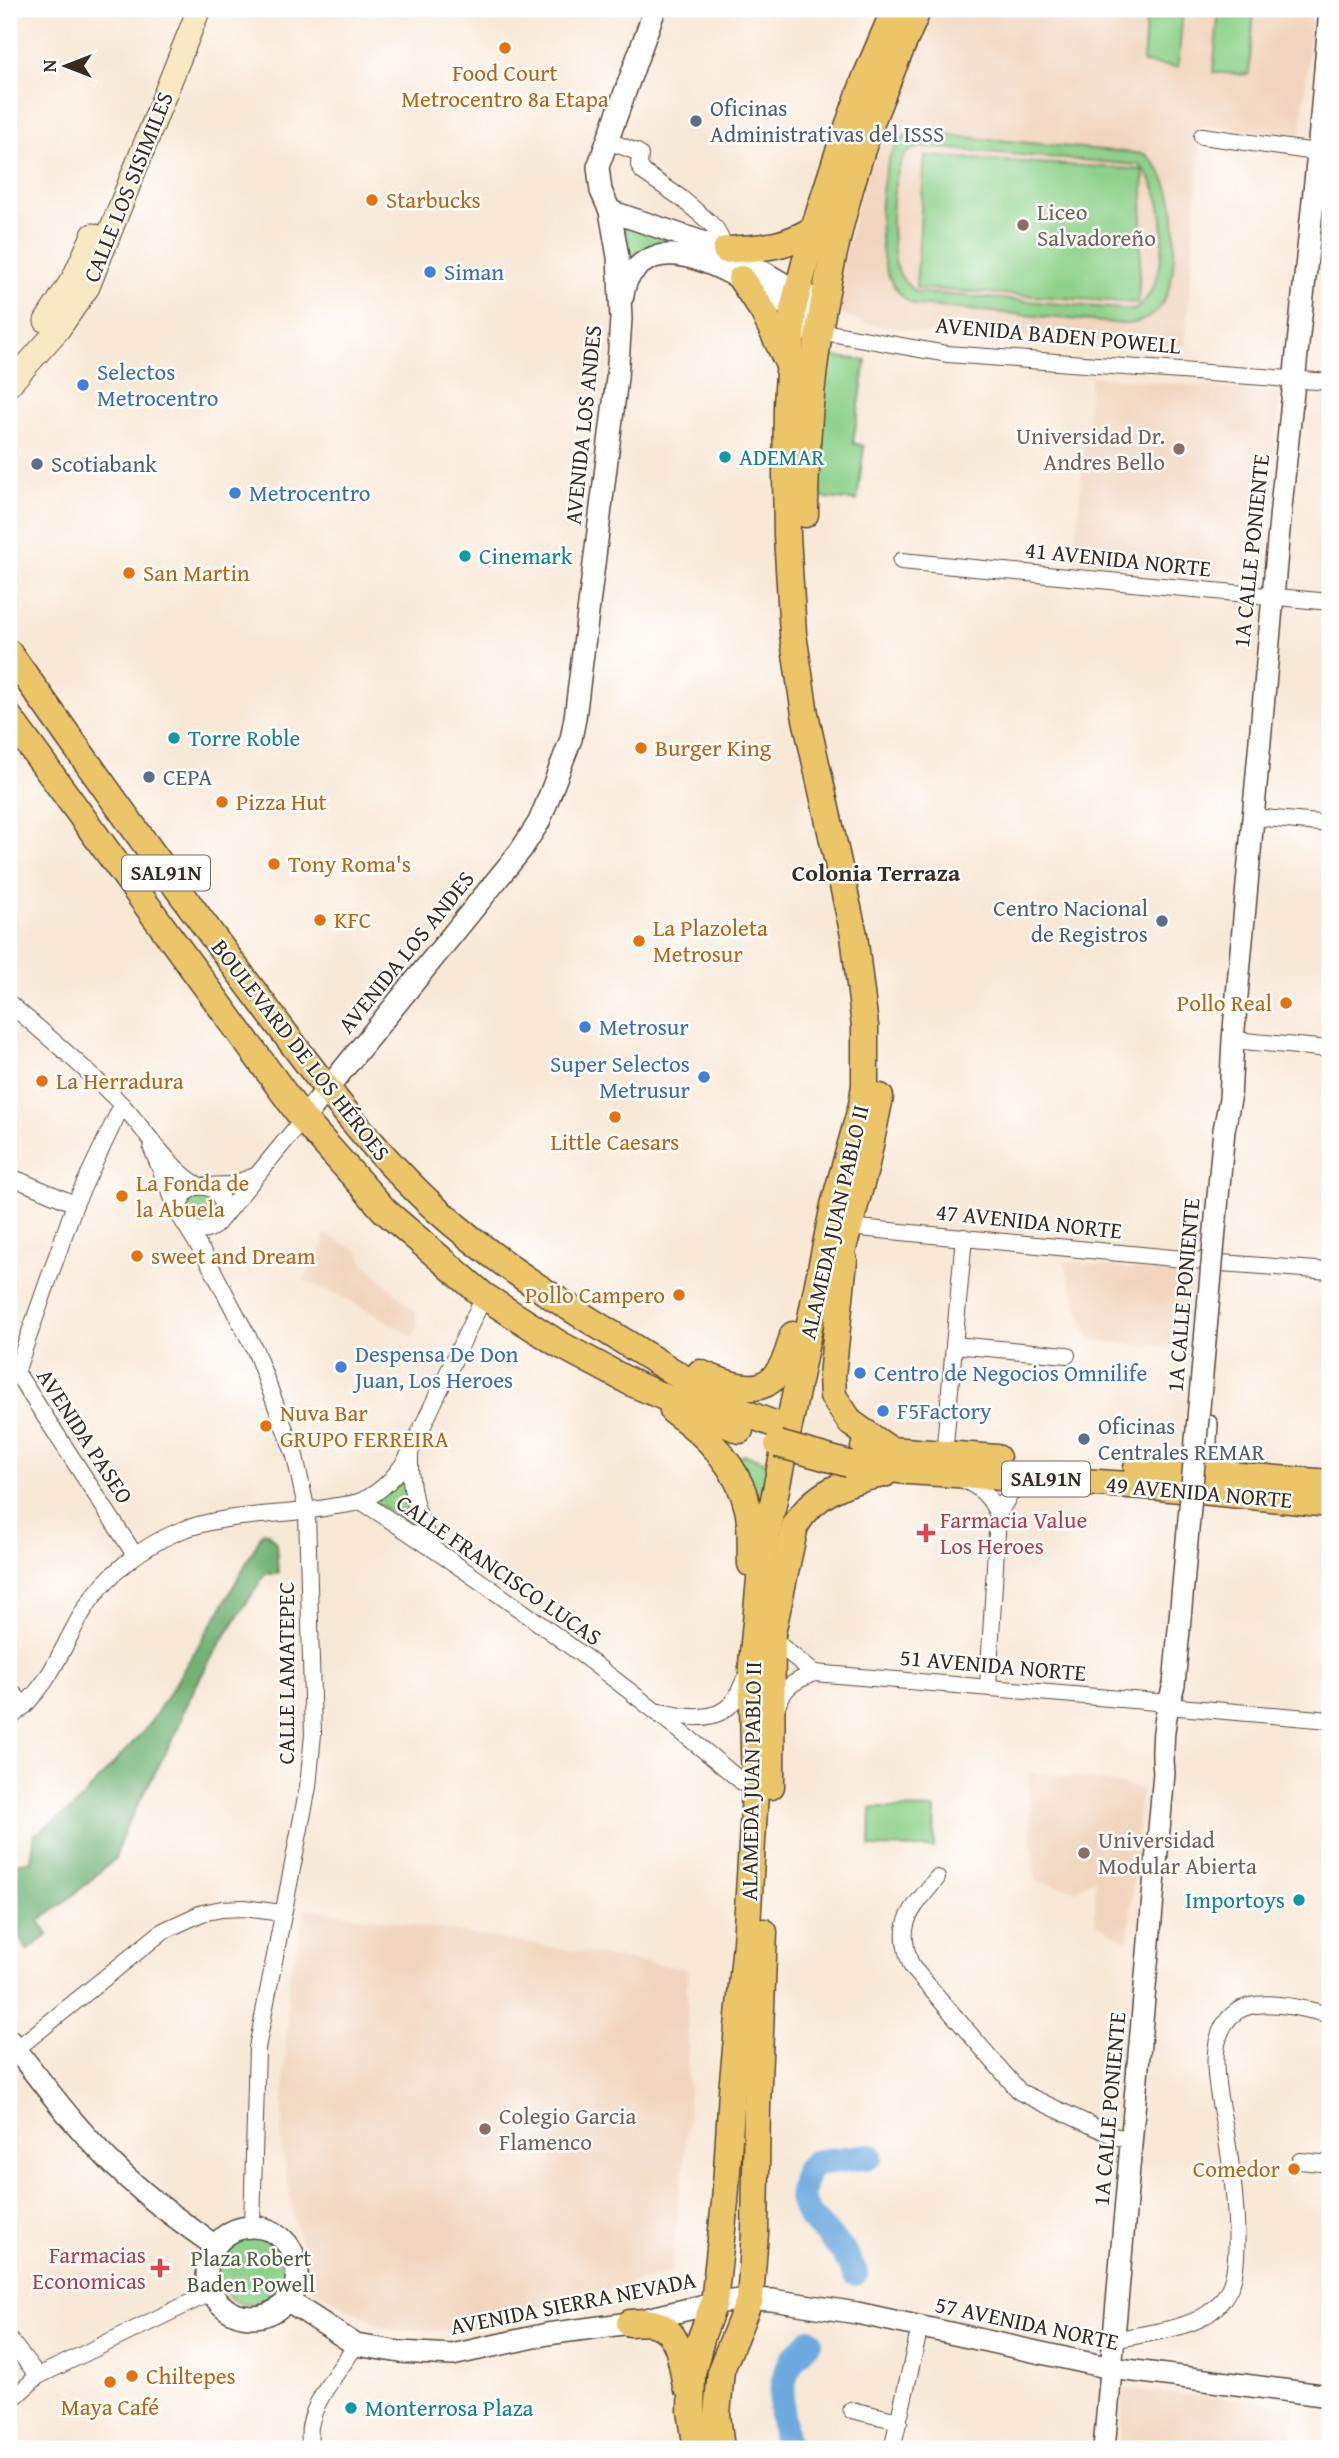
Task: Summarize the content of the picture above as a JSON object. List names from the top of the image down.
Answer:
{
  "streets": {
    "main road": [
      "CALLE LOS SISIMILES",
      "SAL91N",
      "BOULEVARD DE LOS HÉROES",
      "ALAMEDA JUAN PABLO II",
      "49 AVENIDA NORTE"
    ],
    "street": [
      "AVENIDA BADEN POWELL",
      "AVENIDA LOS ANDES",
      "1A CALLE PONIENTE",
      "41 AVENIDA NORTE",
      "47 AVENIDA NORTE",
      "AVENIDA PASEO",
      "CALLE FRANCISCO LUCAS",
      "51 AVENIDA NORTE",
      "CALLE LAMATEPEC",
      "AVENIDA SIERRA NEVADA",
      "57 AVENIDA NORTE"
    ]
  },
  "crossings": [
    ["AVENIDA BADEN POWELL", "AVENIDA LOS ANDES"],
    ["AVENIDA BADEN POWELL", "1A CALLE PONIENTE"],
    ["AVENIDA BADEN POWELL", "ALAMEDA JUAN PABLO II"],
    ["AVENIDA LOS ANDES", "BOULEVARD DE LOS HÉROES"],
    ["AVENIDA LOS ANDES", "CALLE LAMATEPEC"],
    ["1A CALLE PONIENTE", "41 AVENIDA NORTE"],
    ["1A CALLE PONIENTE", "47 AVENIDA NORTE"],
    ["1A CALLE PONIENTE", "51 AVENIDA NORTE"],
    ["1A CALLE PONIENTE", "57 AVENIDA NORTE"],
    ["BOULEVARD DE LOS HÉROES", "49 AVENIDA NORTE"],
    ["47 AVENIDA NORTE", "ALAMEDA JUAN PABLO II"],
    ["ALAMEDA JUAN PABLO II", "49 AVENIDA NORTE"],
    ["ALAMEDA JUAN PABLO II", "CALLE FRANCISCO LUCAS"],
    ["ALAMEDA JUAN PABLO II", "51 AVENIDA NORTE"],
    ["ALAMEDA JUAN PABLO II", "AVENIDA SIERRA NEVADA"],
    ["ALAMEDA JUAN PABLO II", "57 AVENIDA NORTE"],
    ["AVENIDA PASEO", "CALLE FRANCISCO LUCAS"],
    ["49 AVENIDA NORTE", "51 AVENIDA NORTE"],
    ["CALLE FRANCISCO LUCAS", "CALLE LAMATEPEC"],
    ["CALLE LAMATEPEC", "AVENIDA SIERRA NEVADA"],
    ["AVENIDA SIERRA NEVADA", "57 AVENIDA NORTE"]
  ],
  "districts": ["Colonia Terraza"],
  "parks": ["Plaza Robert Baden Powell"],
  "places": {
    "other": [
      "Food Court Metrocentro 8a Etapa",
      "Oficinas Administrativas del ISSS",
      "Starbucks",
      "Liceo Salvadoreño",
      "Siman",
      "Selectos Metrocentro",
      "Universidad Dr. Andres Bello",
      "ADEMAR",
      "Scotiabank",
      "Metrocentro",
      "Cinemark",
      "San Martin",
      "Torre Roble",
      "Burger King",
      "CEPA",
      "Pizza Hut",
      "Tony Roma's",
      "KFC",
      "Centro Nacional de Registros",
      "La Plazoleta Metrosur",
      "Pollo Real",
      "Metrosur",
      "Super Selectos Metrusur",
      "La Herradura",
      "Little Caesars",
      "La Fonda de la Abuela",
      "sweet and Dream",
      "Pollo Campero",
      "Despensa De Don Juan, Los Heroes",
      "Centro de Negocios Omnilife",
      "F5Factory",
      "Nuva Bar GRUPO FERREIRA",
      "Oficinas Centrales REMAR",
      "Universidad Modular Abierta",
      "Importoys",
      "Colegio Garcia Flamenco",
      "Comedor",
      "Chiltepes",
      "Maya Café",
      "Monterrosa Plaza"
    ],
    "health": ["Farmacia Value Los Heroes", "Farmacias Economicas"]
  },
  "north": "left"
}
